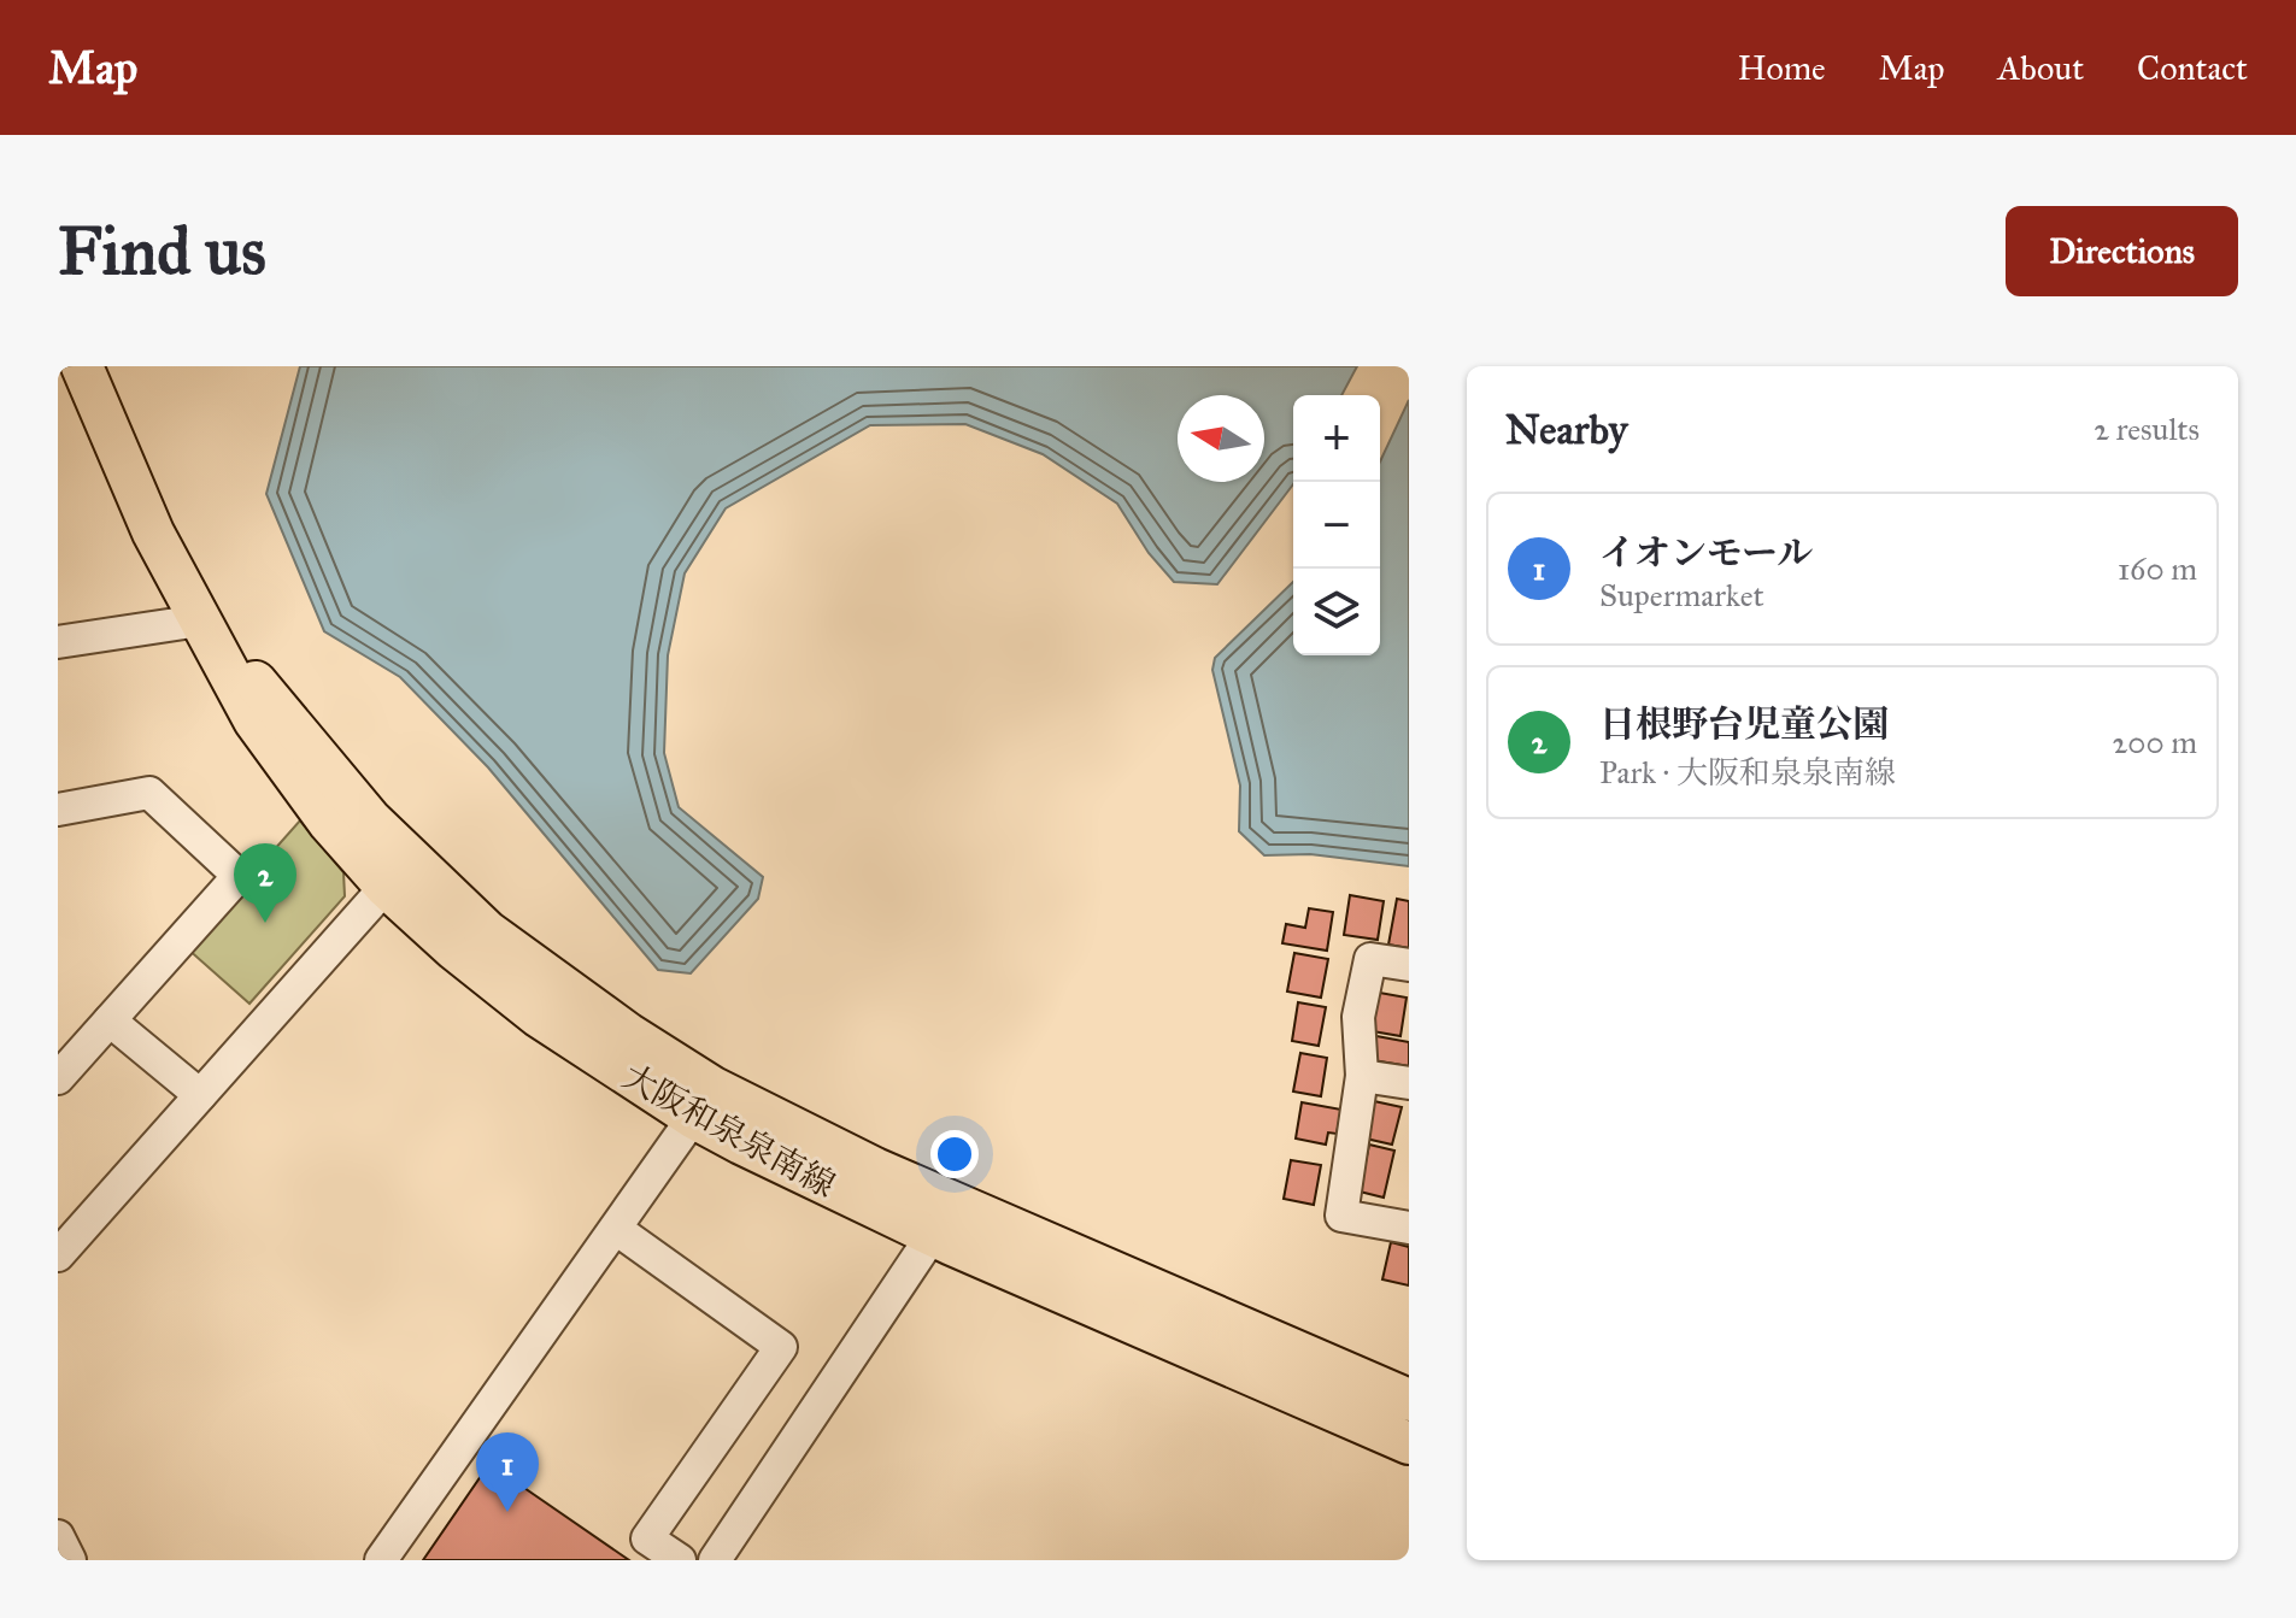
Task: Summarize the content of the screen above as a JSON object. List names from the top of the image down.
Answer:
{
  "streets": {
    "main road": ["大阪和泉泉南線"]
  },
  "north": "left",
  "page": {
    "header": "Map",
    "nav": [
      "Home",
      "Map",
      "About",
      "Contact"
    ],
    "buttons": "Directions",
    "title": "Find us",
    "heading": ["Nearby", "2 results"],
    "map_buttons": ["+", "−"],
    "list": [
      {
        "mark": "1",
        "name": "イオンモール",
        "note": "Supermarket",
        "value": "160 m"
      },
      {
        "mark": "2",
        "name": "日根野台児童公園",
        "note": "Park · 大阪和泉泉南線",
        "value": "200 m"
      }
    ],
    "pins": ["2", "1"]
  }
}
